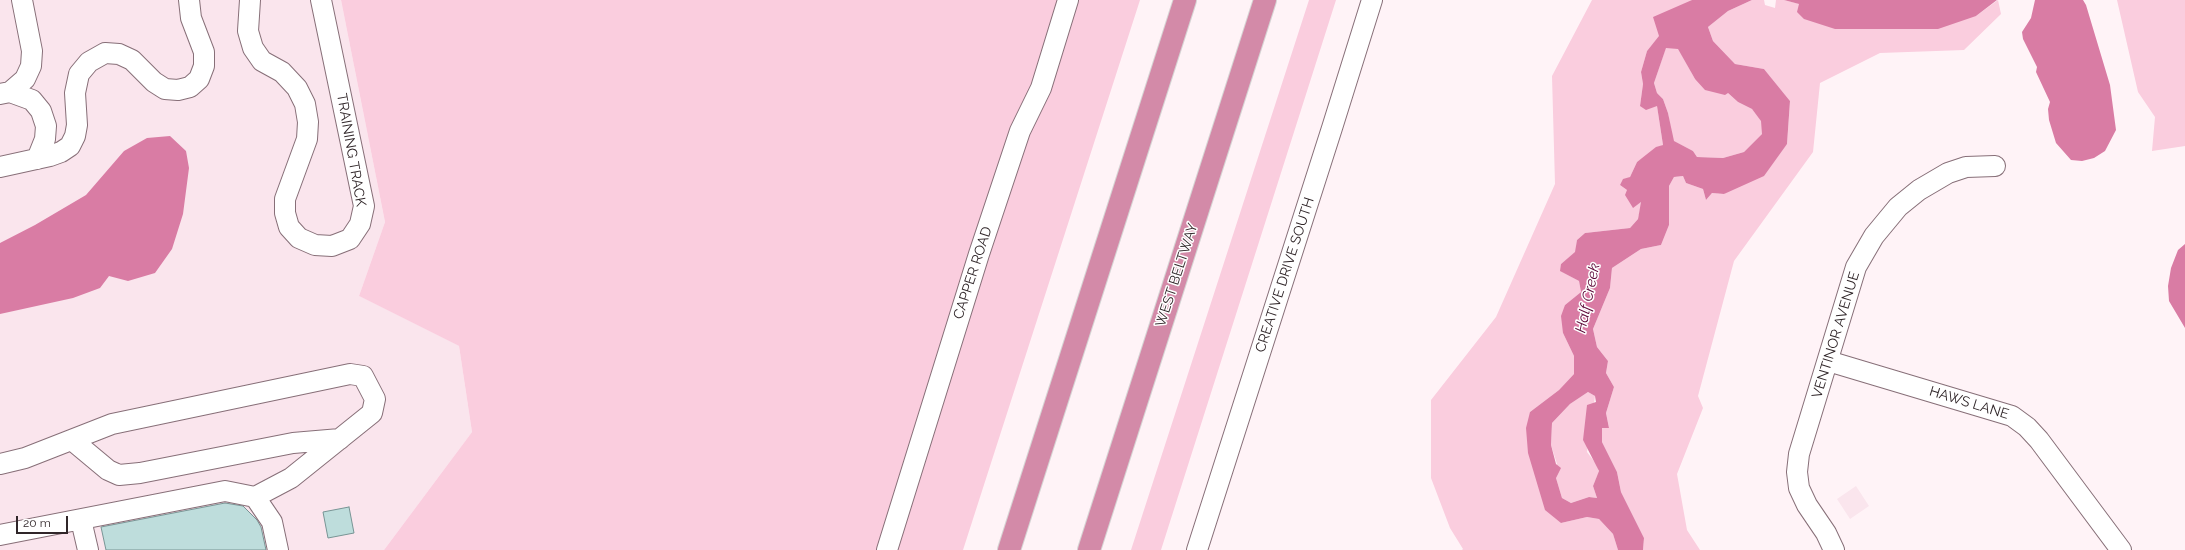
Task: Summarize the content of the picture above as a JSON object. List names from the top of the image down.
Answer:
{
  "streets": {
    "highway": ["WEST BELTWAY"],
    "street": [
      "TRAINING TRACK",
      "CAPPER ROAD",
      "CREATIVE DRIVE SOUTH",
      "VENTINOR AVENUE",
      "HAWS LANE"
    ]
  },
  "crossings": [
    ["VENTINOR AVENUE", "HAWS LANE"]
  ],
  "water": ["Half Creek"],
  "scale_bar": "20 m"
}
